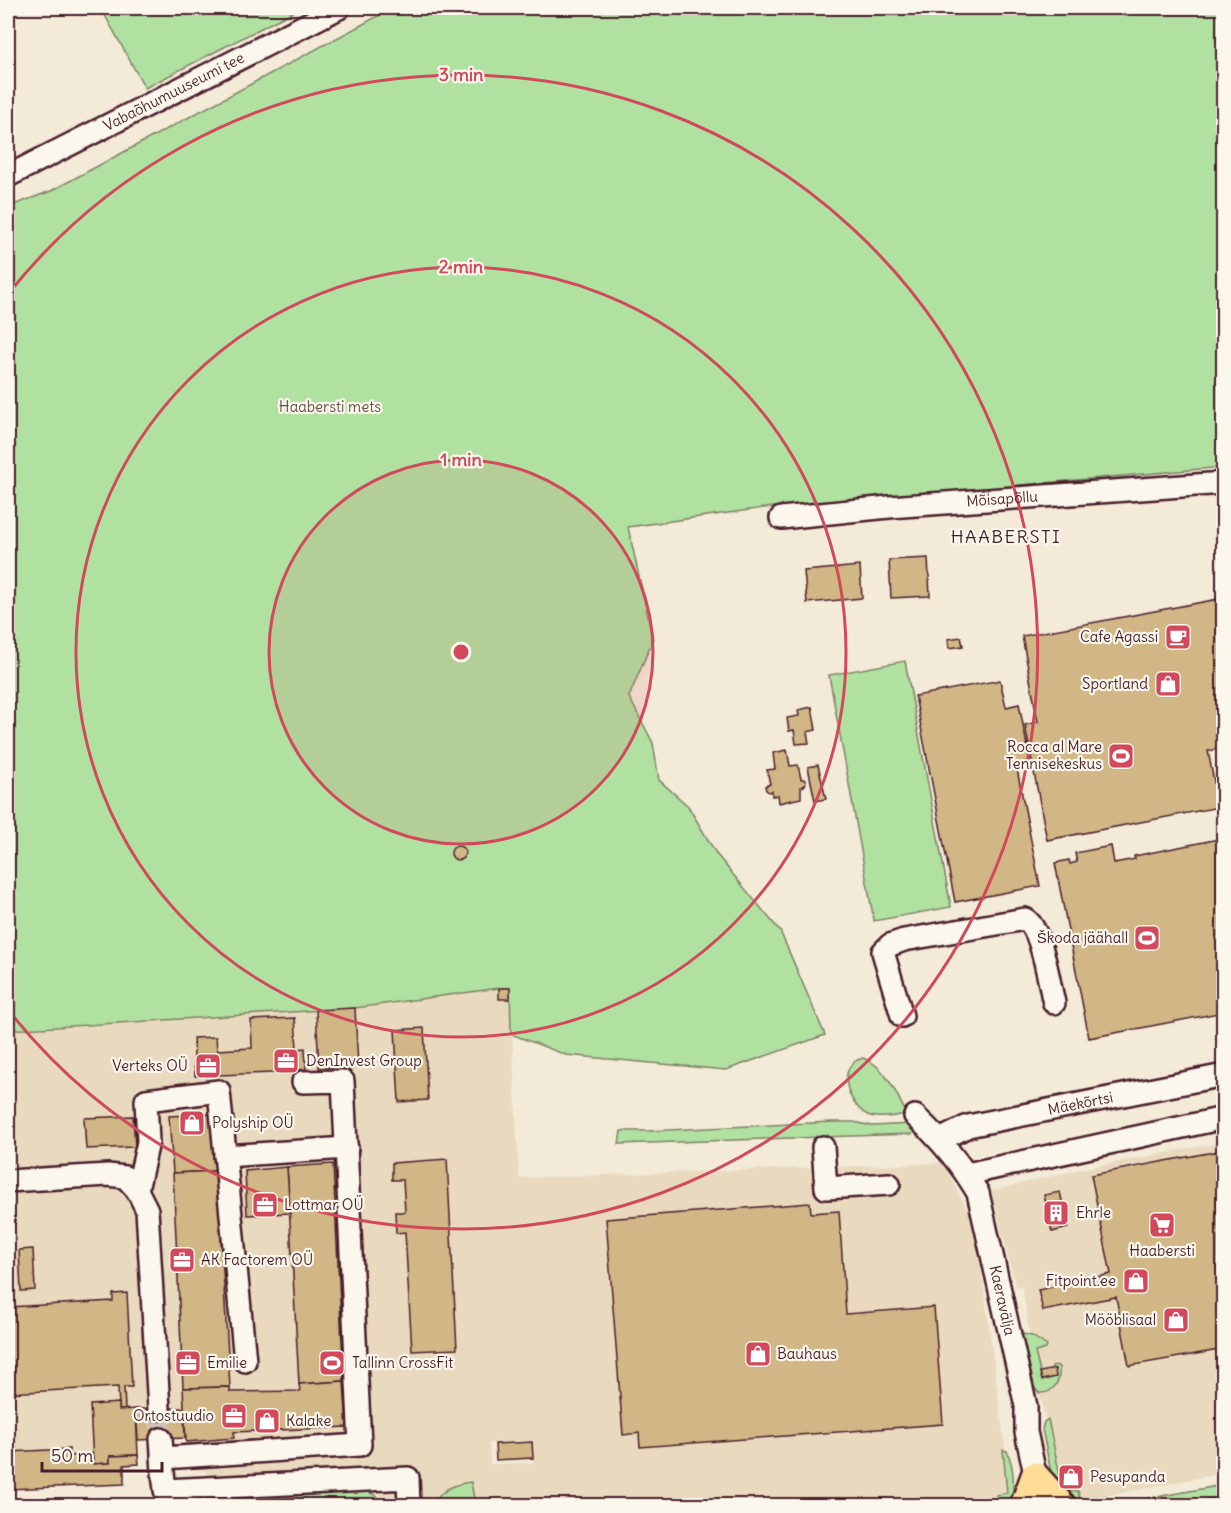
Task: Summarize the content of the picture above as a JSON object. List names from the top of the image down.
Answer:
{
  "streets": {
    "street": [
      "Vabaõhumuuseumi tee",
      "Mõisapõllu",
      "Mäekõrtsi",
      "Kaeravälja"
    ]
  },
  "crossings": [
    ["Mäekõrtsi", "Kaeravälja"]
  ],
  "districts": ["HAABERSTI"],
  "parks": ["Haabersti mets"],
  "places": {
    "cafe": ["Cafe Agassi"],
    "shop": [
      "Sportland",
      "Polyship OÜ",
      "Fitpoint.ee",
      "Mööblisaal",
      "Bauhaus",
      "Kalake",
      "Pesupanda"
    ],
    "sports": ["Rocca al Mare Tennisekeskus", "Škoda jäähall", "Tallinn CrossFit"],
    "office": [
      "DenInvest Group",
      "Verteks OÜ",
      "Lottmar OÜ",
      "AK Factorem OÜ",
      "Emilie",
      "Ortostuudio"
    ],
    "building": ["Ehrle"],
    "supermarket": ["Haabersti"]
  },
  "scale_bar": "50 m",
  "rings": ["3 min", "2 min", "1 min"]
}
